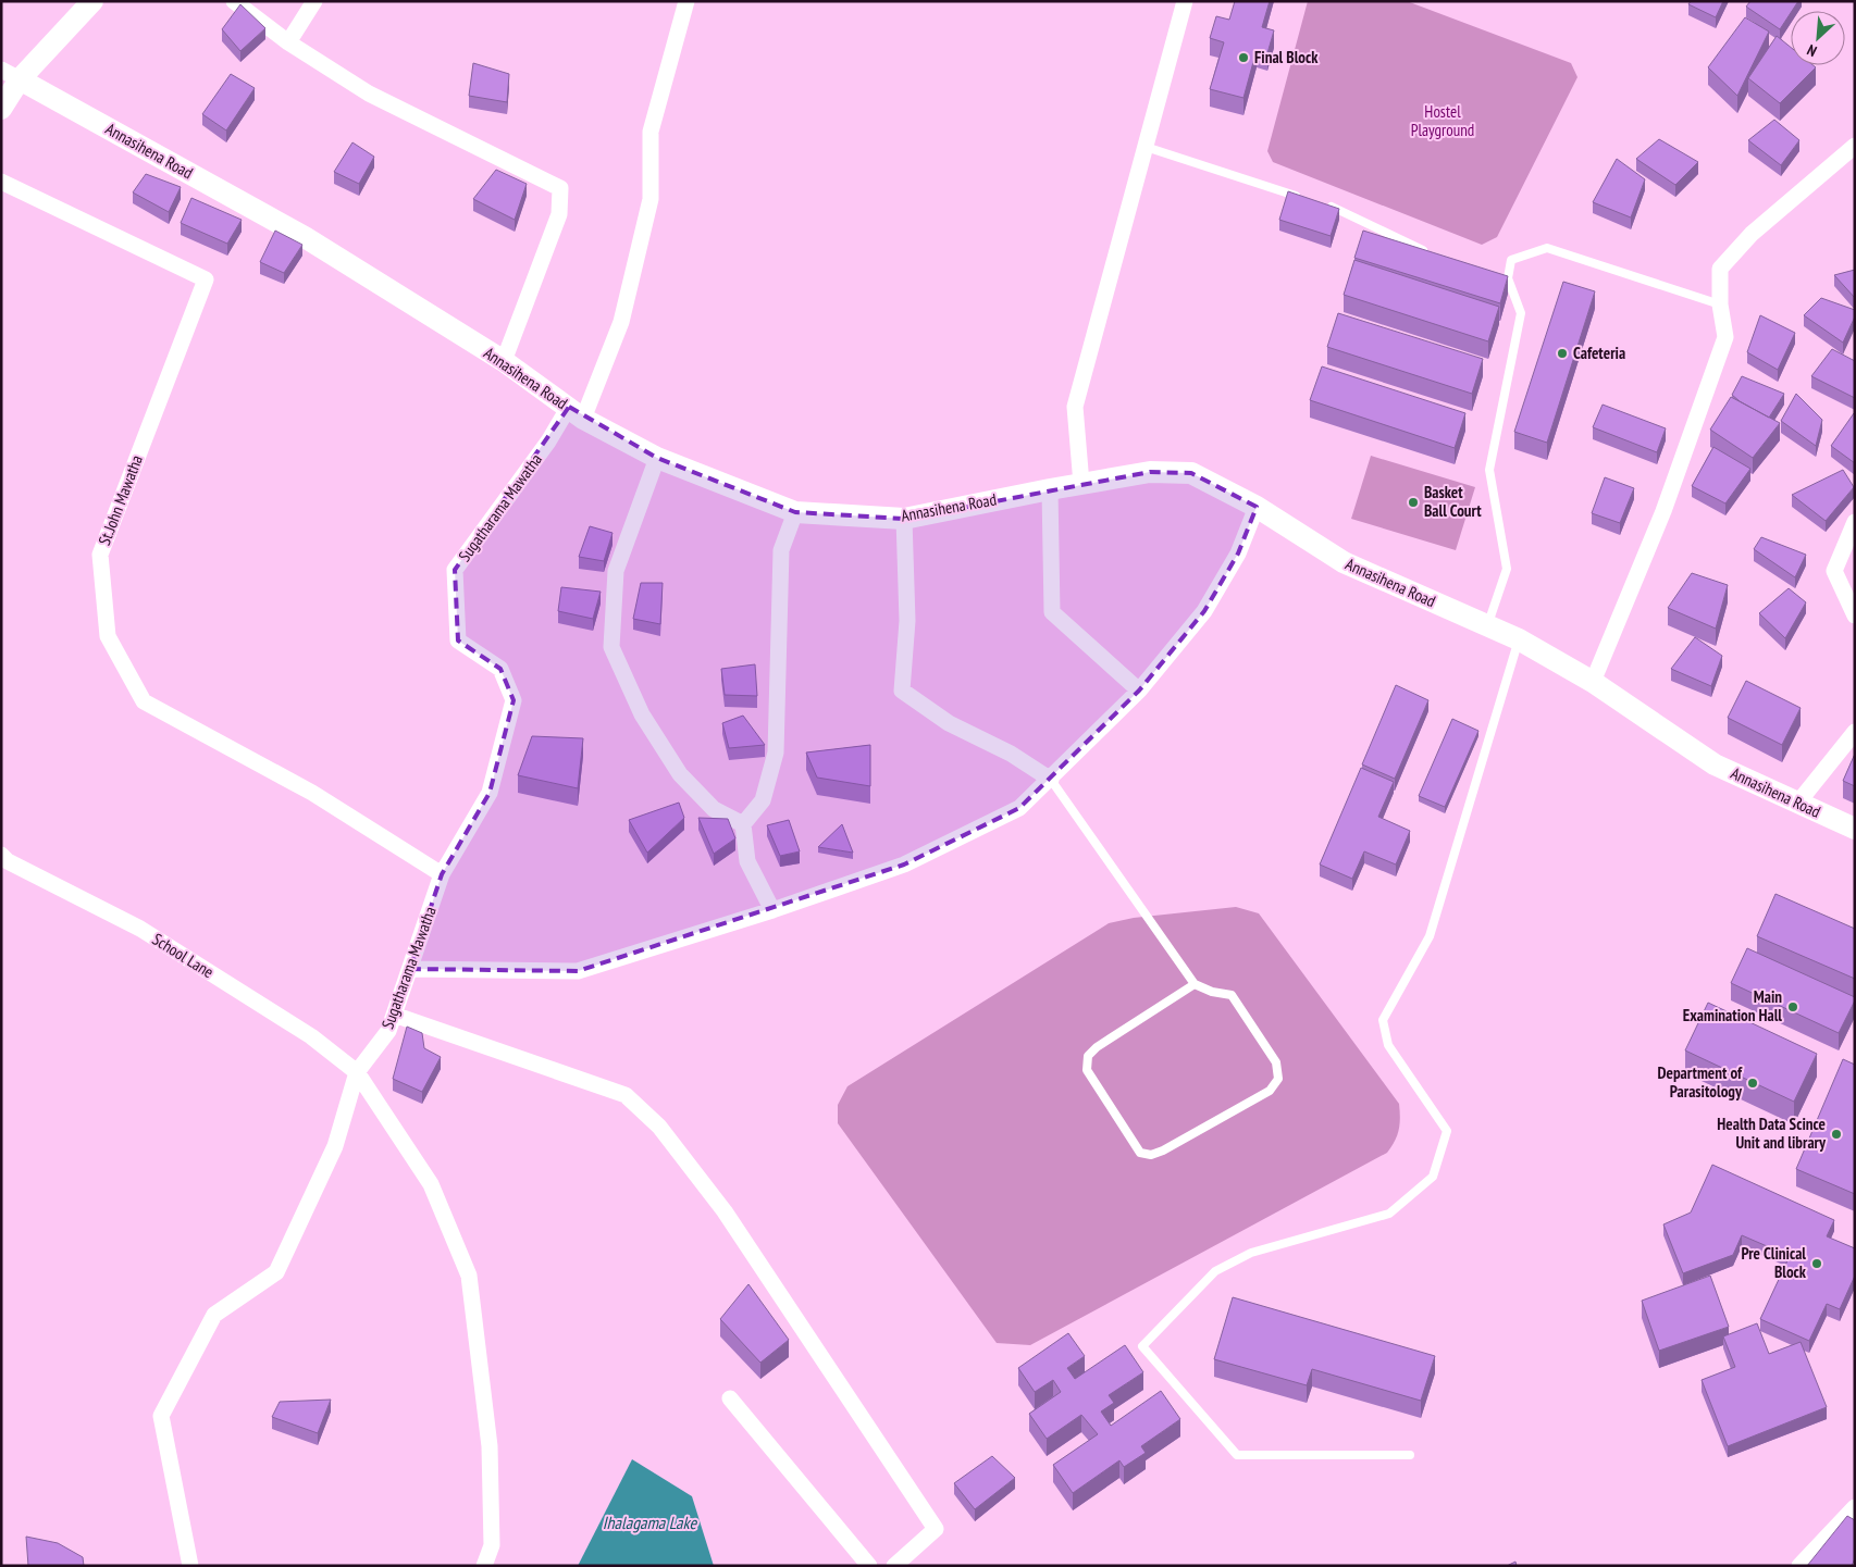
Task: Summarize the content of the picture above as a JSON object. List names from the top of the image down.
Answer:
{
  "streets": {
    "street": [
      "Annasihena Road",
      "St.John Mawatha",
      "Sugatharama Mawatha",
      "School Lane"
    ]
  },
  "crossings": [
    ["Annasihena Road", "Sugatharama Mawatha"],
    ["St.John Mawatha", "Sugatharama Mawatha"],
    ["Sugatharama Mawatha", "School Lane"]
  ],
  "water": ["Ihalagama Lake"],
  "parks": ["Hostel Playground"],
  "places": [
    "Final Block",
    "Cafeteria",
    "Basket Ball Court",
    "Main Examination Hall",
    "Department of Parasitology",
    "Health Data Scince Unit and library",
    "Pre Clinical Block"
  ],
  "north": "bottom left"
}
